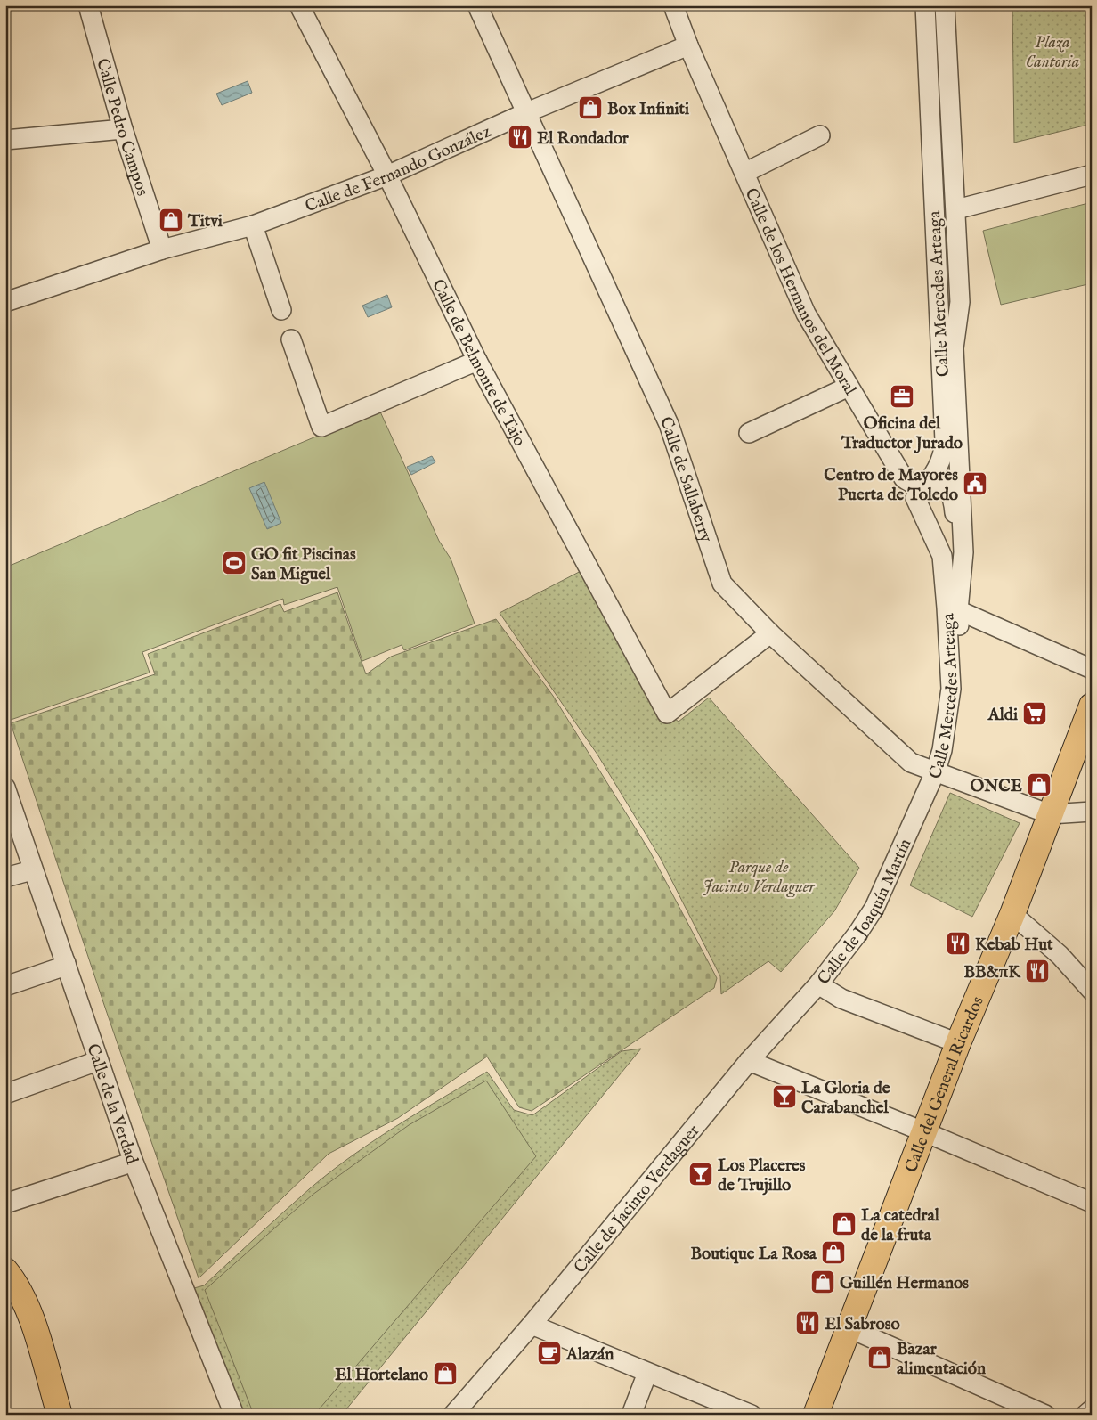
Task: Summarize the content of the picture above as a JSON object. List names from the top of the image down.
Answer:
{
  "streets": {
    "main road": ["Calle del General Ricardos"],
    "street": [
      "Calle Pedro Campos",
      "Calle de Fernando González",
      "Calle de los Hermanos del Moral",
      "Calle Mercedes Arteaga",
      "Calle de Belmonte de Tajo",
      "Calle de Sallaberry",
      "Calle de Joaquín Martín",
      "Calle de la Verdad",
      "Calle de Jacinto Verdaguer"
    ]
  },
  "crossings": [
    ["Calle Pedro Campos", "Calle de Fernando González"],
    ["Calle de Fernando González", "Calle de los Hermanos del Moral"],
    ["Calle de Fernando González", "Calle de Belmonte de Tajo"],
    ["Calle de Fernando González", "Calle de Sallaberry"],
    ["Calle de los Hermanos del Moral", "Calle Mercedes Arteaga"],
    ["Calle Mercedes Arteaga", "Calle de Sallaberry"],
    ["Calle Mercedes Arteaga", "Calle de Joaquín Martín"],
    ["Calle de Belmonte de Tajo", "Calle de Sallaberry"],
    ["Calle de Sallaberry", "Calle de Joaquín Martín"],
    ["Calle de Sallaberry", "Calle del General Ricardos"],
    ["Calle de Joaquín Martín", "Calle del General Ricardos"],
    ["Calle de Joaquín Martín", "Calle de Jacinto Verdaguer"]
  ],
  "parks": ["Plaza Cantoria", "Parque de Jacinto Verdaguer"],
  "places": {
    "shop": [
      "Box Infiniti",
      "Titvi",
      "ONCE",
      "La catedral de la fruta",
      "Boutique La Rosa",
      "Guillén Hermanos",
      "Bazar alimentación",
      "El Hortelano"
    ],
    "restaurant": [
      "El Rondador",
      "Kebab Hut",
      "BB&πK",
      "El Sabroso"
    ],
    "office": ["Oficina del Traductor Jurado"],
    "public building": ["Centro de Mayores Puerta de Toledo"],
    "sports": ["GO fit Piscinas San Miguel"],
    "supermarket": ["Aldi"],
    "bar": ["La Gloria de Carabanchel", "Los Placeres de Trujillo"],
    "cafe": ["Alazán"]
  }
}
